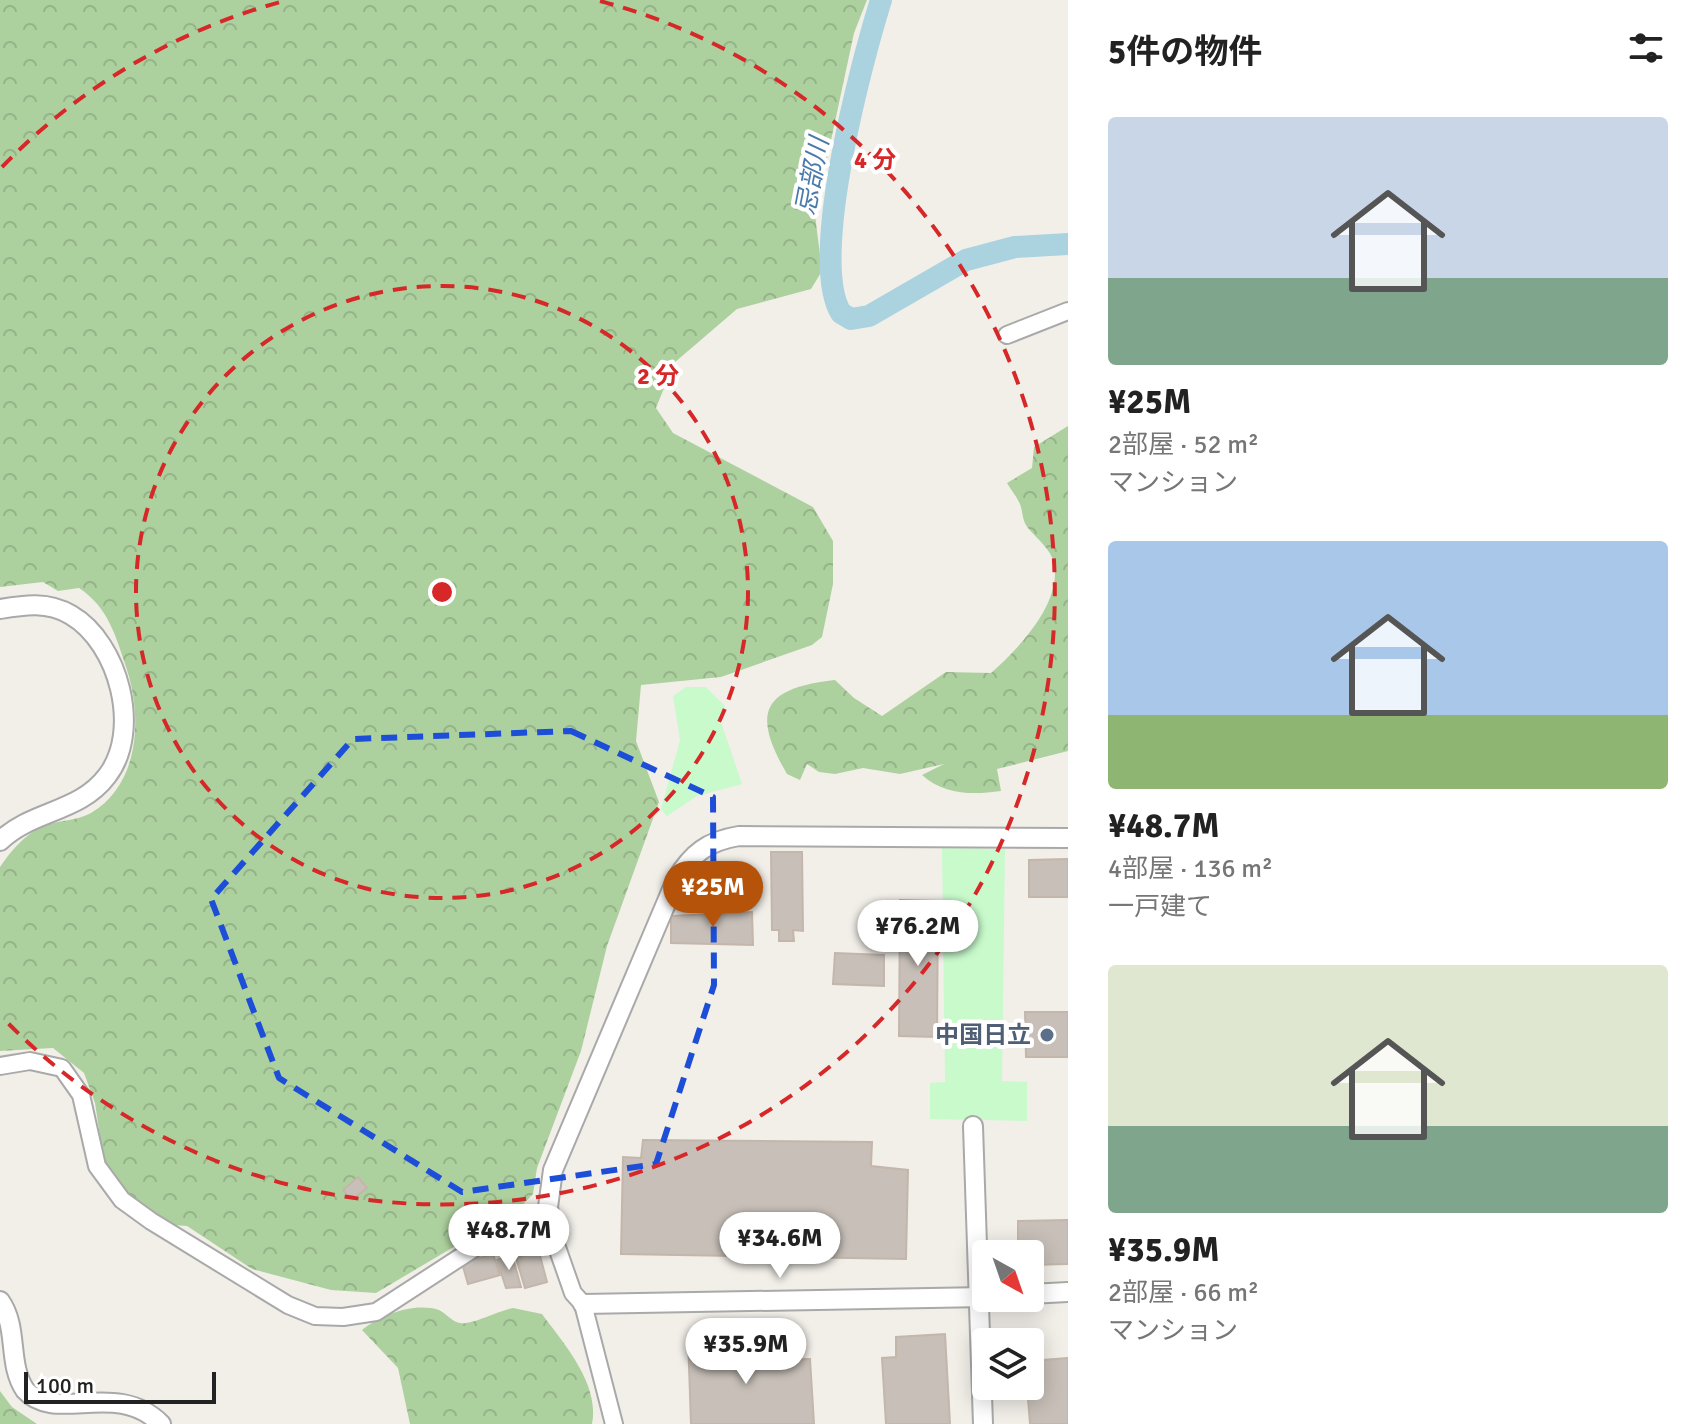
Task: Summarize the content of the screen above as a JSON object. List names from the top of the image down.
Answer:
{
  "water": ["忌部川"],
  "places": ["中国日立"],
  "scale_bar": "100 m",
  "north": "bottom right",
  "page": {
    "heading": "5件の物件",
    "list": [
      {
        "name": "¥25M",
        "note": "2部屋 · 52 m² · マンション"
      },
      {
        "name": "¥48.7M",
        "note": "4部屋 · 136 m² · 一戸建て"
      },
      {
        "name": "¥35.9M",
        "note": "2部屋 · 66 m² · マンション"
      }
    ],
    "price": [
      "¥25M",
      "¥76.2M",
      "¥48.7M",
      "¥34.6M",
      "¥35.9M"
    ],
    "scale": "100 m"
  },
  "rings": ["4 分", "2 分"]
}
